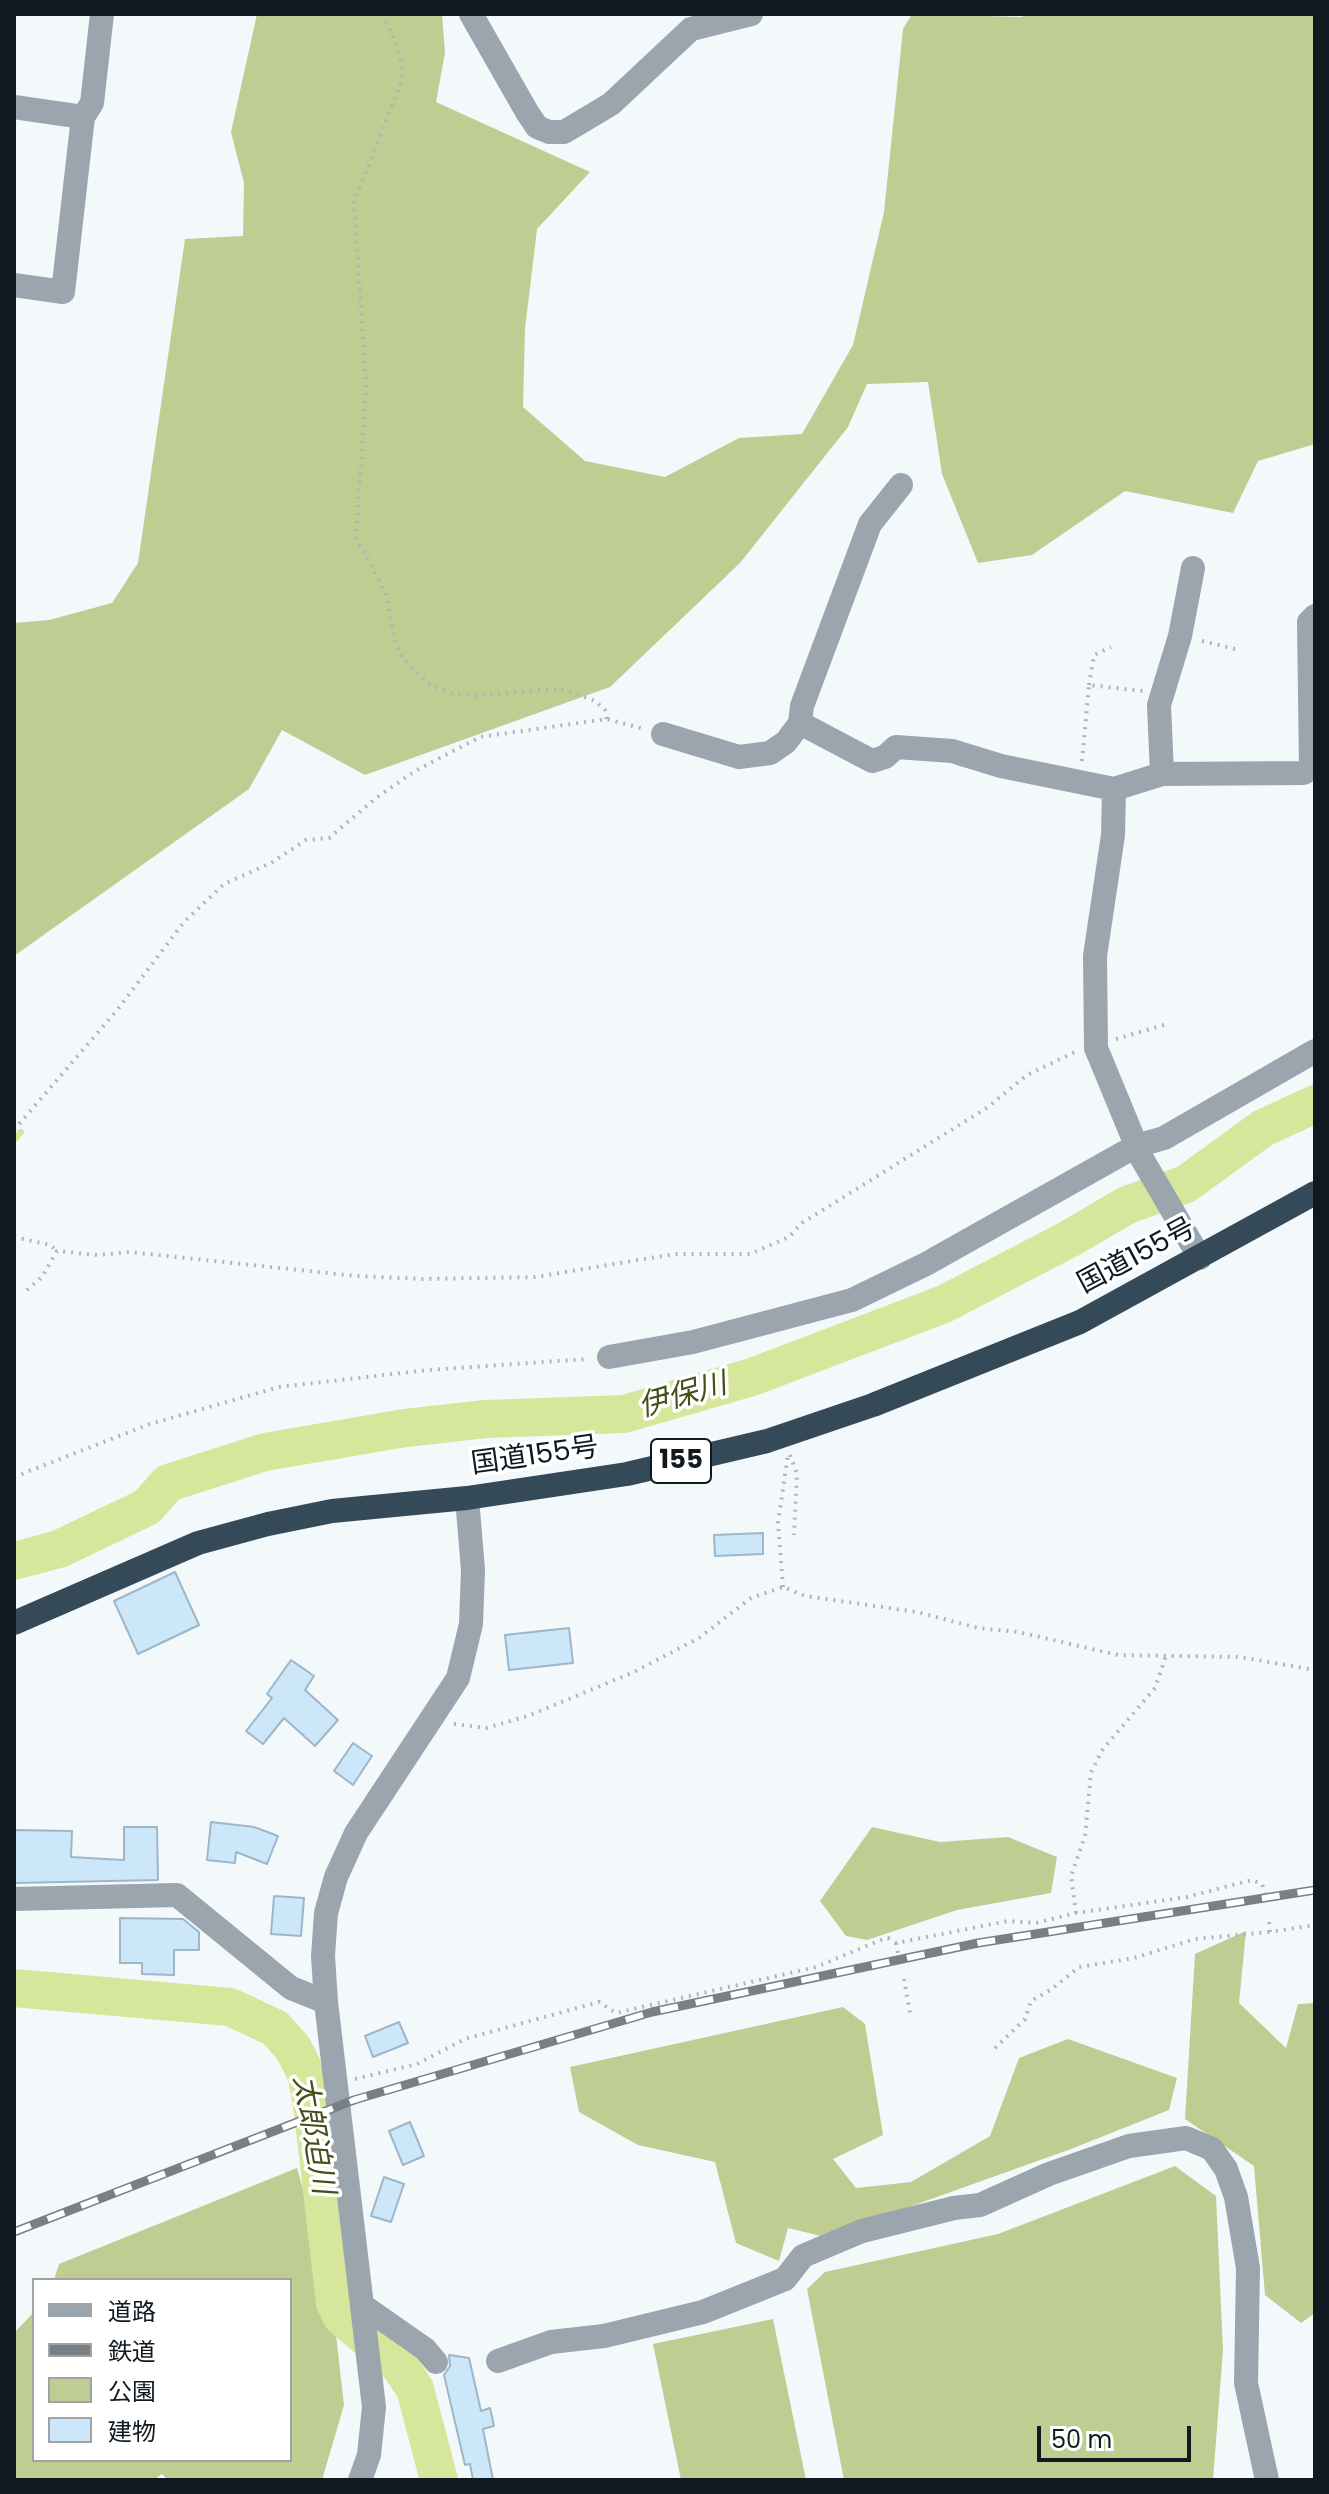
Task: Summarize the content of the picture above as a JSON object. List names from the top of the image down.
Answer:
{
  "streets": {
    "highway": ["国道155号", "155"]
  },
  "water": ["伊保川", "太郎迫川"],
  "legend": [
    "道路",
    "鉄道",
    "公園",
    "建物"
  ],
  "scale_bar": "50 m"
}
